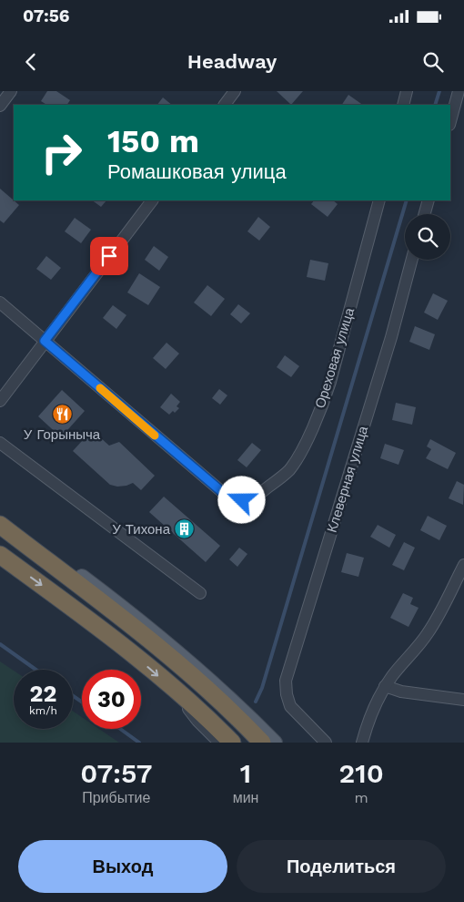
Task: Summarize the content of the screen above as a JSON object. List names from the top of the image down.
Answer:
{
  "streets": {
    "street": ["Ореховая улица", "Клеверная улица"]
  },
  "places": {
    "restaurant": ["У Горыныча"],
    "building": ["У Тихона"]
  },
  "page": {
    "status": "07:56",
    "header": "Headway",
    "turn": ["150 m", "Ромашковая улица"],
    "speed": "22 km/h",
    "limit": "30",
    "eta": [
      "07:57",
      "Прибытие",
      "1",
      "мин",
      "210",
      "m"
    ],
    "buttons": ["Выход", "Поделиться"]
  }
}
